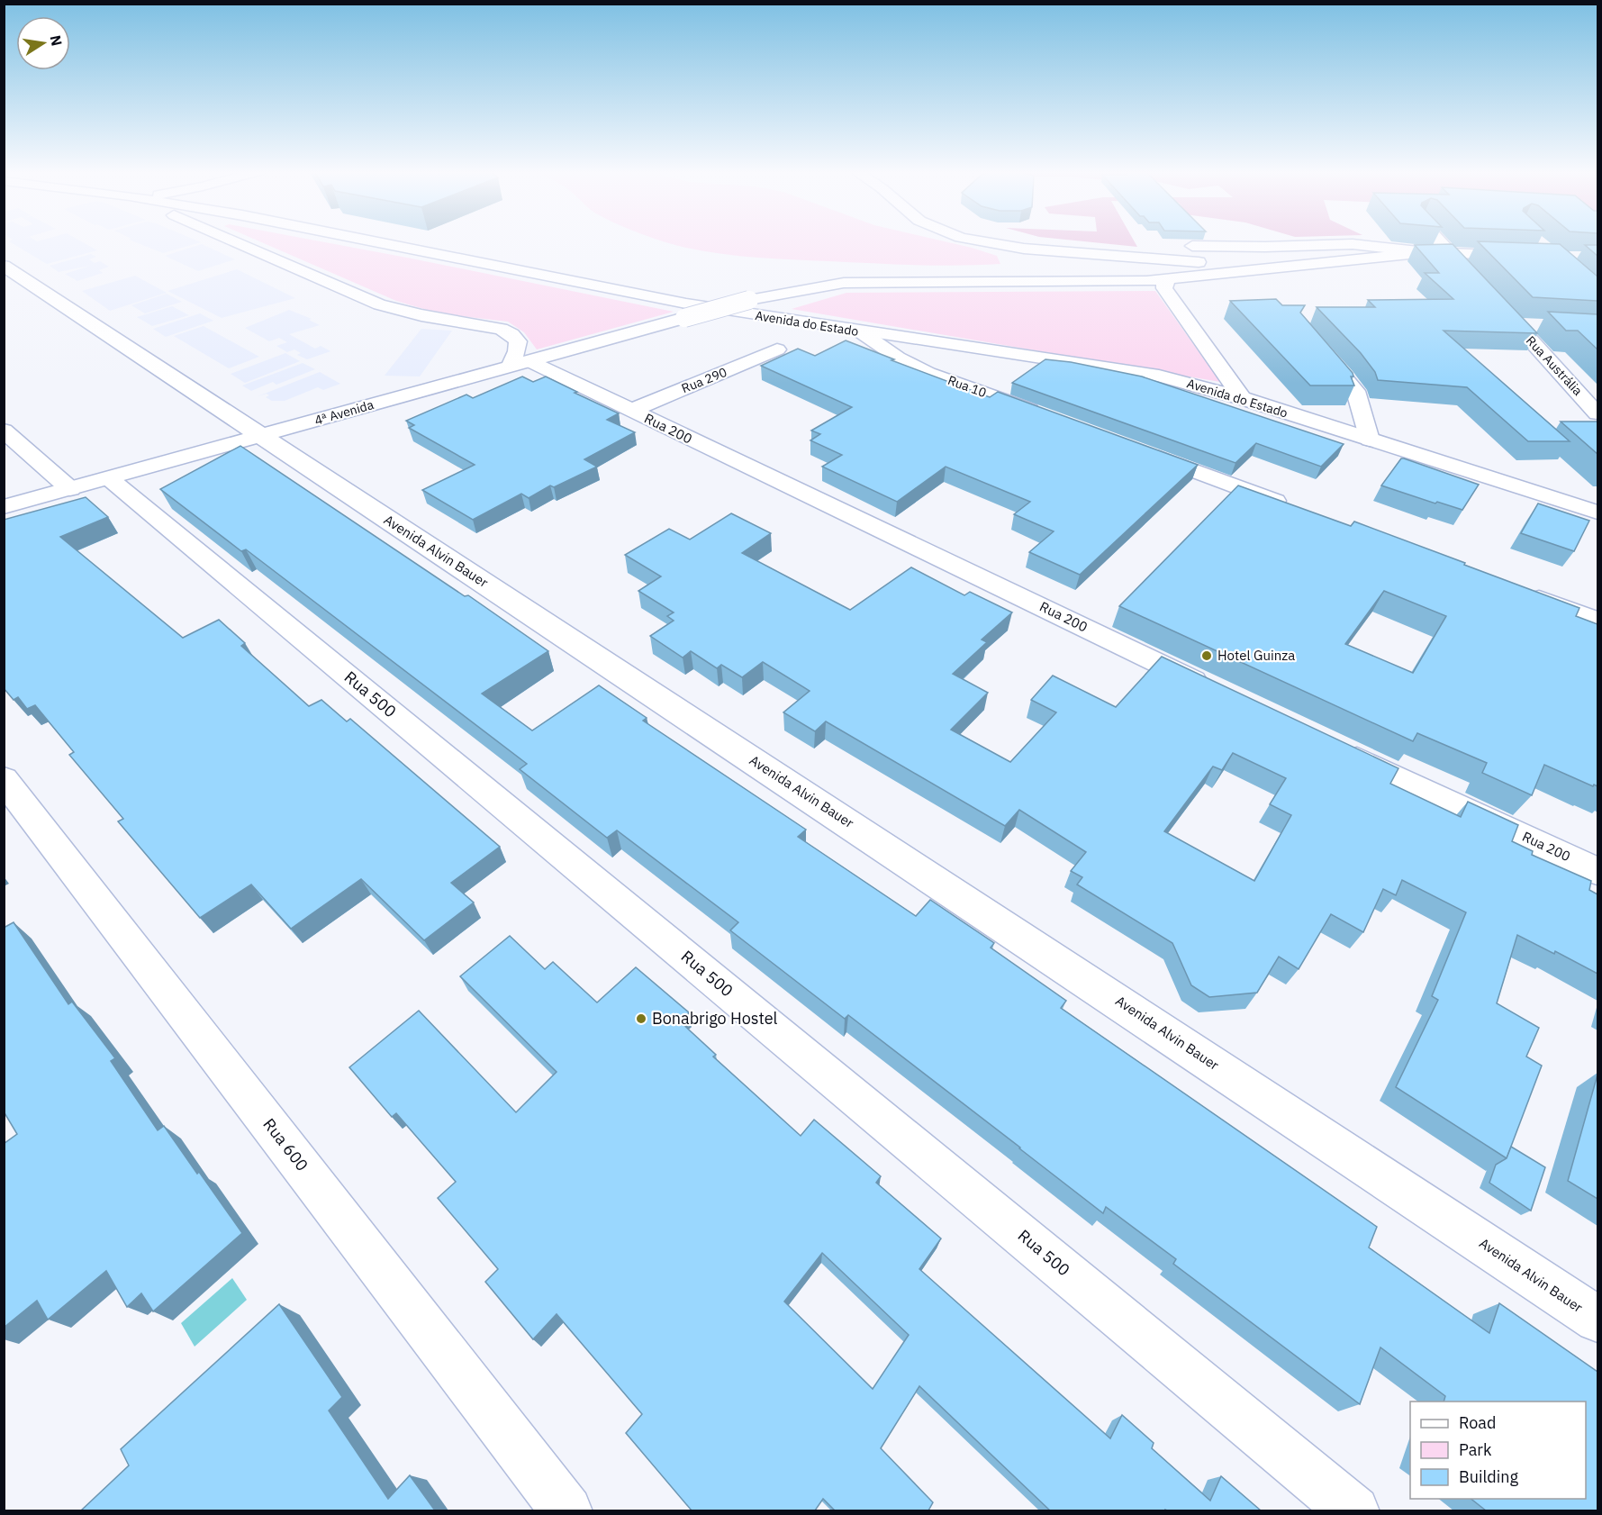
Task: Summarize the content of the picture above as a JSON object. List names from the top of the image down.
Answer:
{
  "streets": {
    "main road": [
      "Avenida do Estado",
      "Rua Austrália",
      "Rua 290",
      "Rua 10",
      "4ª Avenida",
      "Rua 200",
      "Avenida Alvin Bauer",
      "Rua 500",
      "Rua 600"
    ]
  },
  "crossings": [
    ["Avenida do Estado", "Rua 10"],
    ["Rua 290", "Rua 200"],
    ["4ª Avenida", "Rua 200"],
    ["4ª Avenida", "Avenida Alvin Bauer"],
    ["4ª Avenida", "Rua 500"]
  ],
  "places": ["Hotel Guinza", "Bonabrigo Hostel"],
  "legend": ["Road", "Park", "Building"],
  "north": "right"
}
